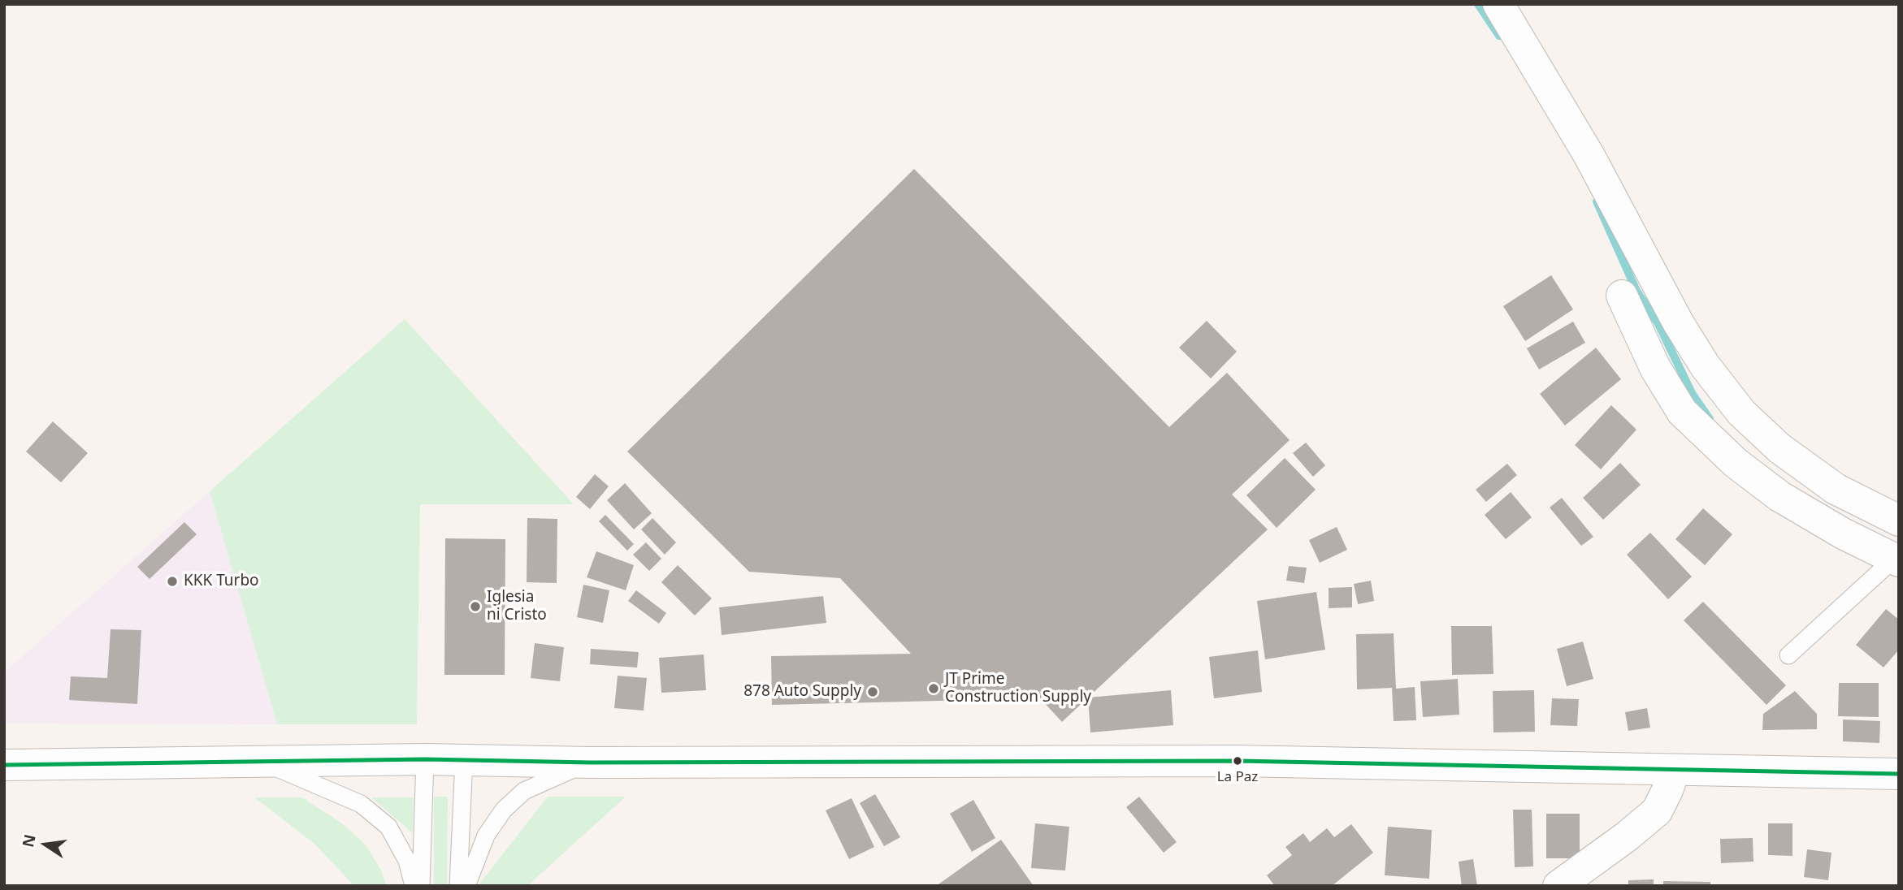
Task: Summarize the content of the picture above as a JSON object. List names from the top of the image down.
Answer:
{
  "places": [
    "KKK Turbo",
    "Iglesia ni Cristo",
    "JT Prime Construction Supply",
    "878 Auto Supply",
    "La Paz"
  ],
  "north": "left"
}
